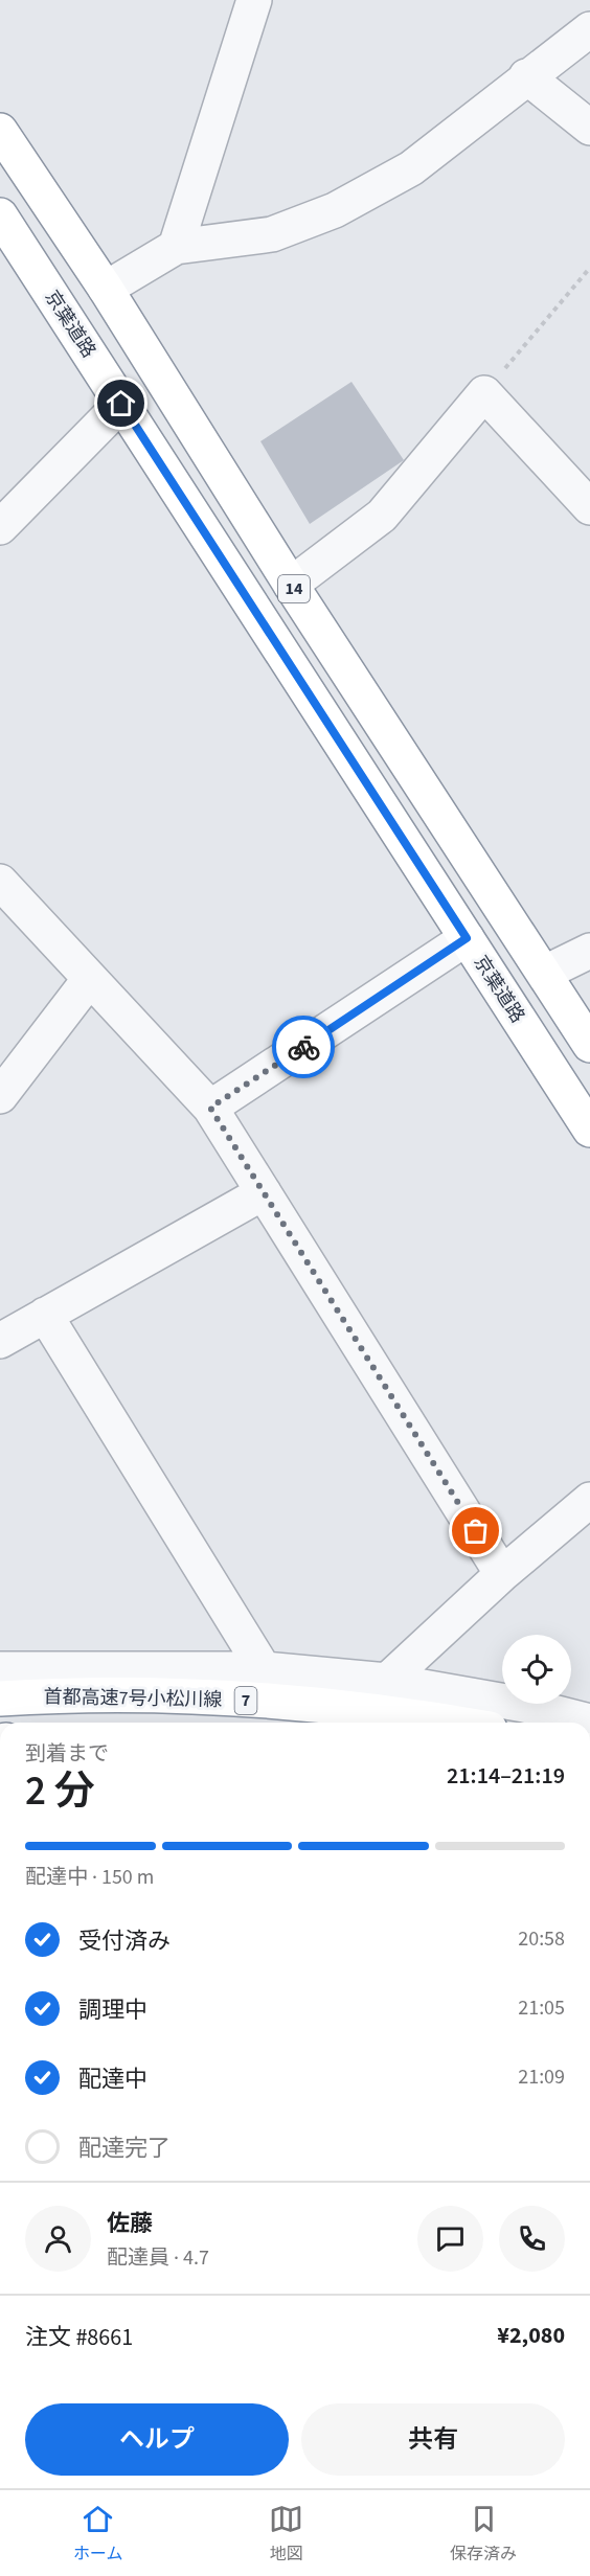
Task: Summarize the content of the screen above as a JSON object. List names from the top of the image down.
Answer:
{
  "streets": {
    "highway": [
      "京葉道路",
      "14",
      "首都高速7号小松川線",
      "7"
    ]
  },
  "page": {
    "heading": ["2 分", "到着まで", "21:14–21:19"],
    "panel": [
      "佐藤",
      "配達員 · 4.7",
      "注文 #8661",
      "¥2,080"
    ],
    "bar": "配達中 · 150 m",
    "list": [
      ["受付済み", "20:58"],
      ["調理中", "21:05"],
      ["配達中", "21:09"],
      "配達完了"
    ],
    "buttons": ["ヘルプ", "共有"],
    "tabs": ["ホーム", "地図", "保存済み"]
  }
}
